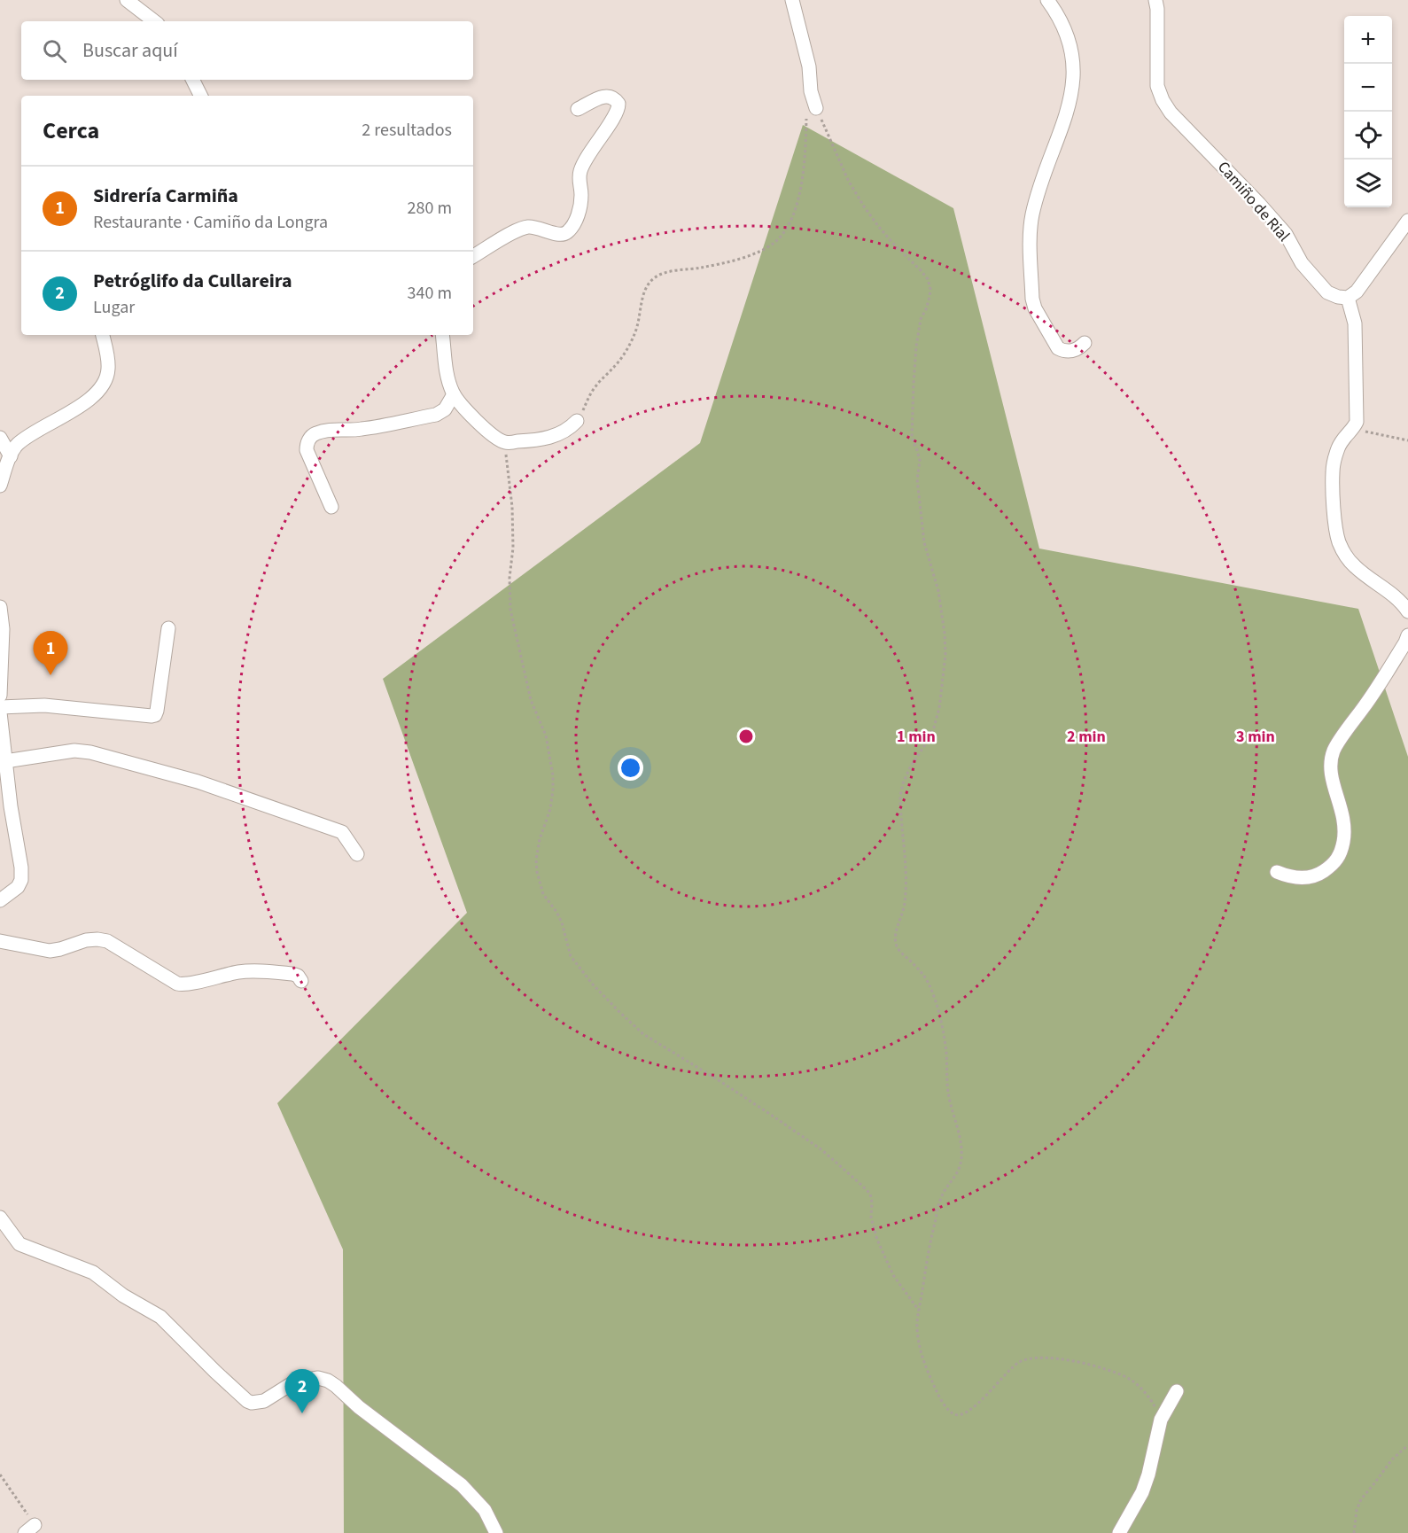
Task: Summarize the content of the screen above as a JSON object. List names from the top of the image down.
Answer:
{
  "streets": {
    "street": ["Camiño de Rial"]
  },
  "page": {
    "map_buttons": ["+", "−"],
    "search": "Buscar aquí",
    "heading": ["Cerca", "2 resultados"],
    "list": [
      {
        "mark": "1",
        "name": "Sidrería Carmiña",
        "note": "Restaurante · Camiño da Longra",
        "value": "280 m"
      },
      {
        "mark": "2",
        "name": "Petróglifo da Cullareira",
        "note": "Lugar",
        "value": "340 m"
      }
    ],
    "pins": ["1", "2"]
  },
  "rings": ["1 min", "2 min", "3 min"]
}
